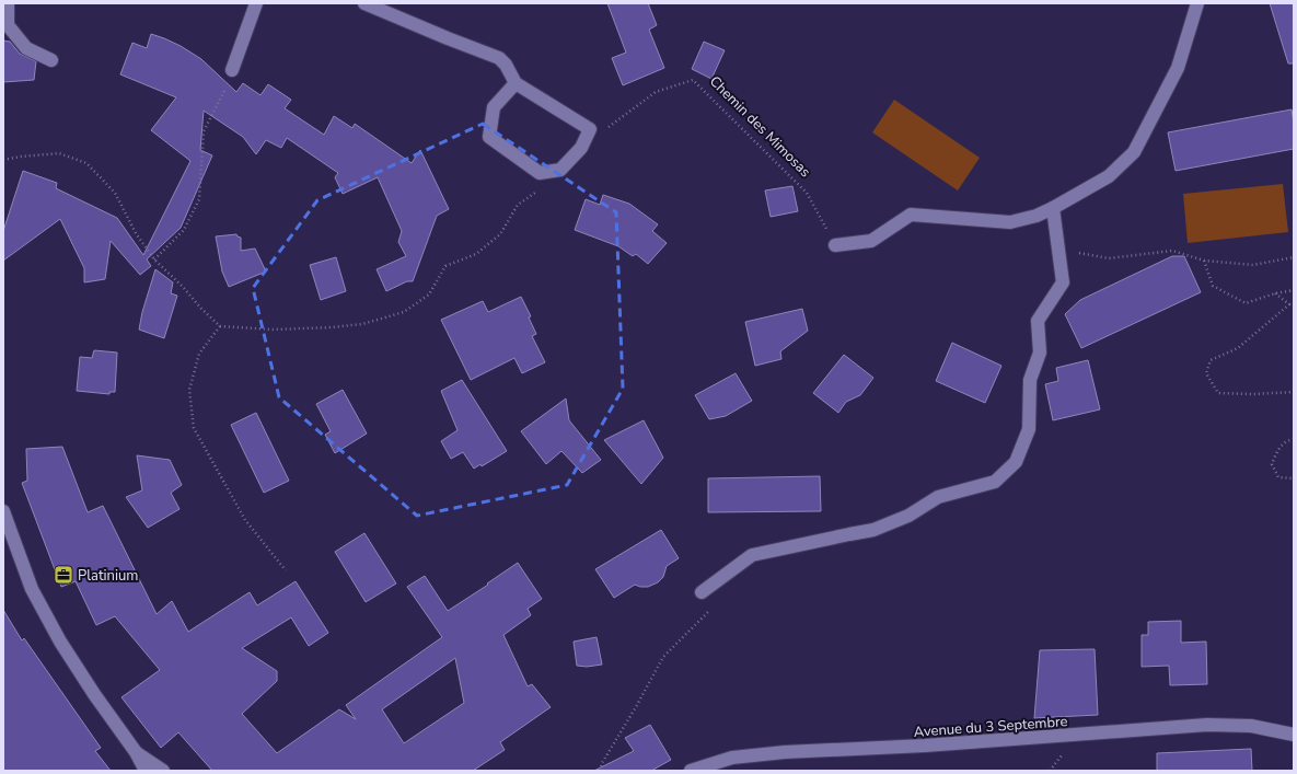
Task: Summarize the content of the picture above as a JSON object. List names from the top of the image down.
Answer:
{
  "streets": {
    "main road": ["Avenue du 3 Septembre"],
    "path": ["Chemin des Mimosas"]
  },
  "places": {
    "office": ["Platinium"]
  }
}
